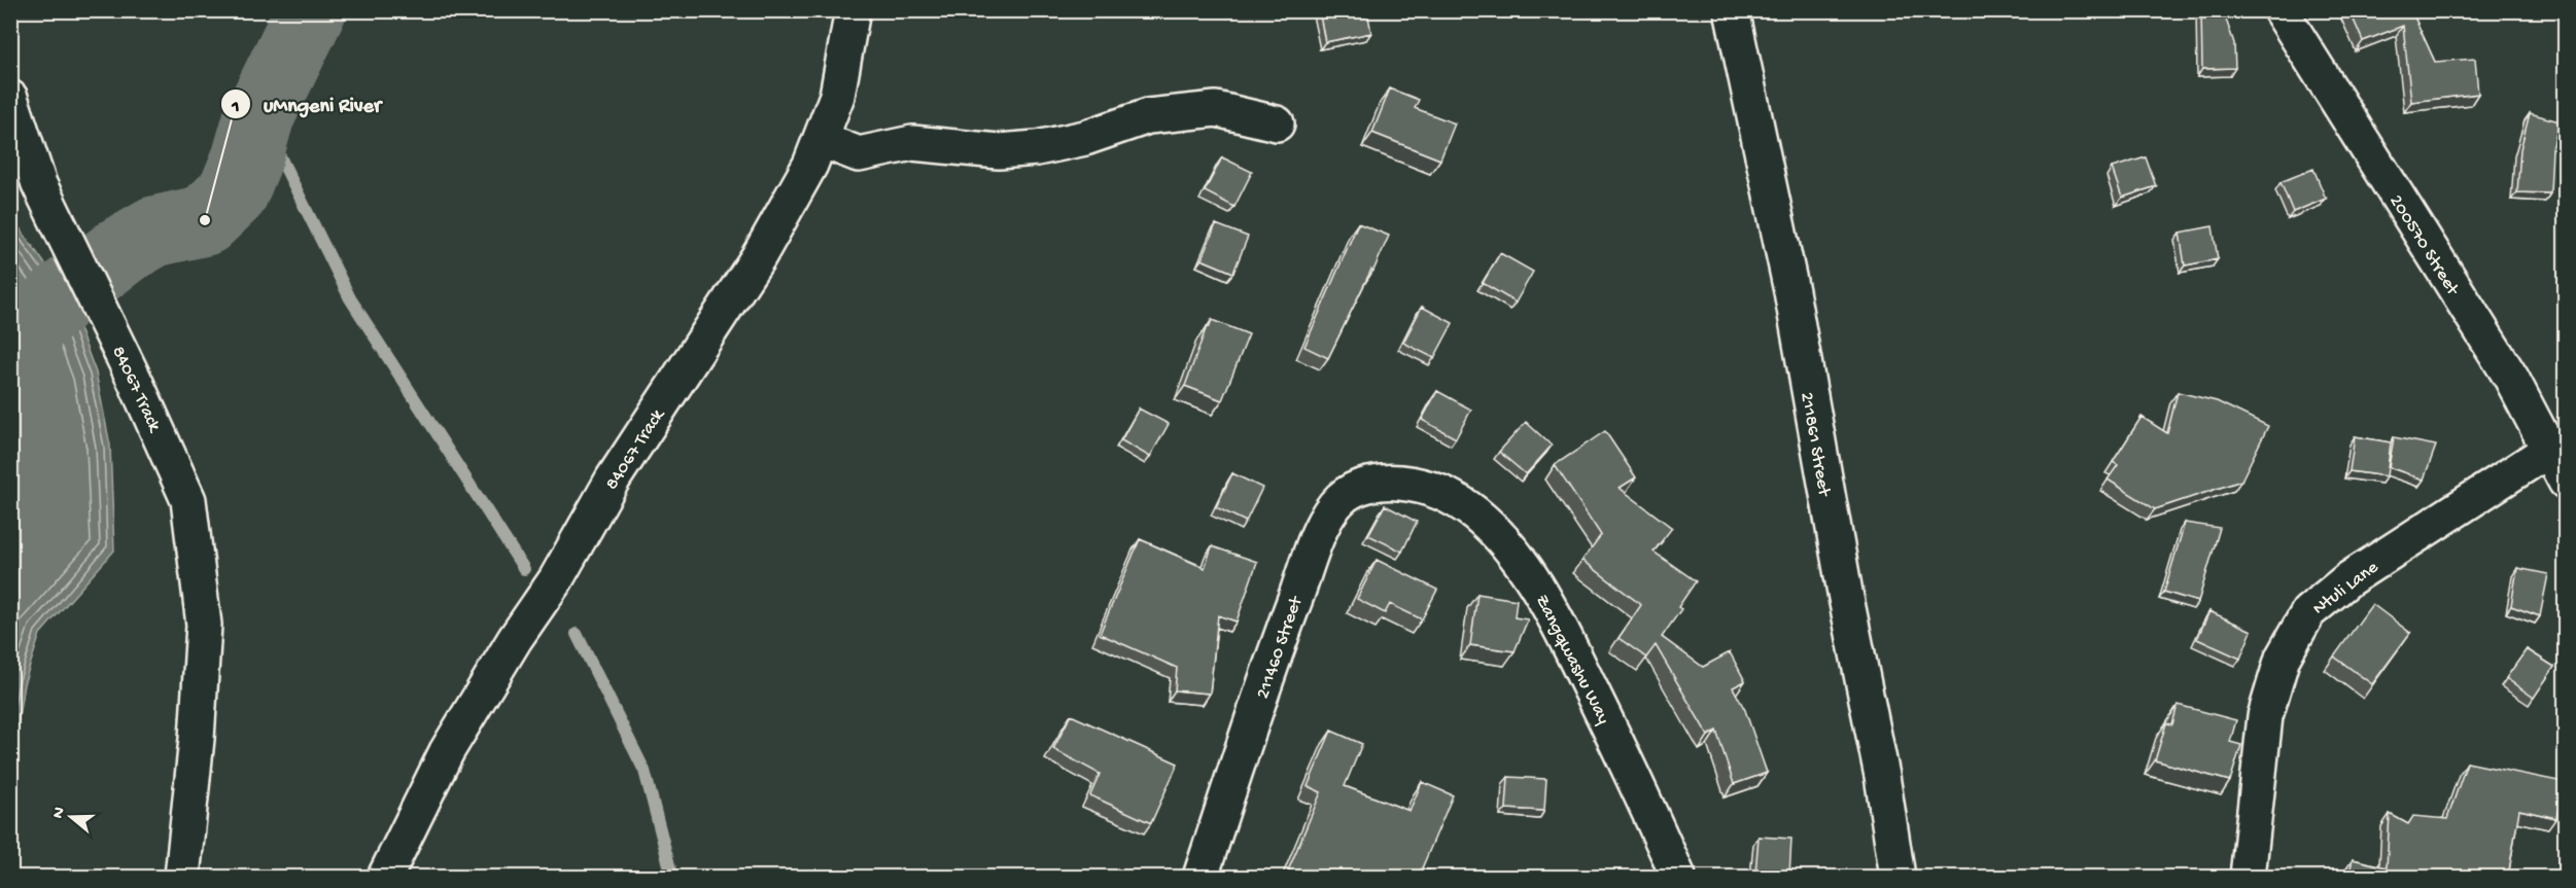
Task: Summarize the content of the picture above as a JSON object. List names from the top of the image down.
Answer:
{
  "streets": {
    "street": [
      "200570 Street",
      "84067 Track",
      "211861 Street",
      "Ntuli Lane",
      "211460 Street",
      "Zangqwashu Way"
    ]
  },
  "crossings": [
    ["200570 Street", "Ntuli Lane"],
    ["211460 Street", "Zangqwashu Way"]
  ],
  "places": ["uMngeni River"],
  "north": "left"
}
